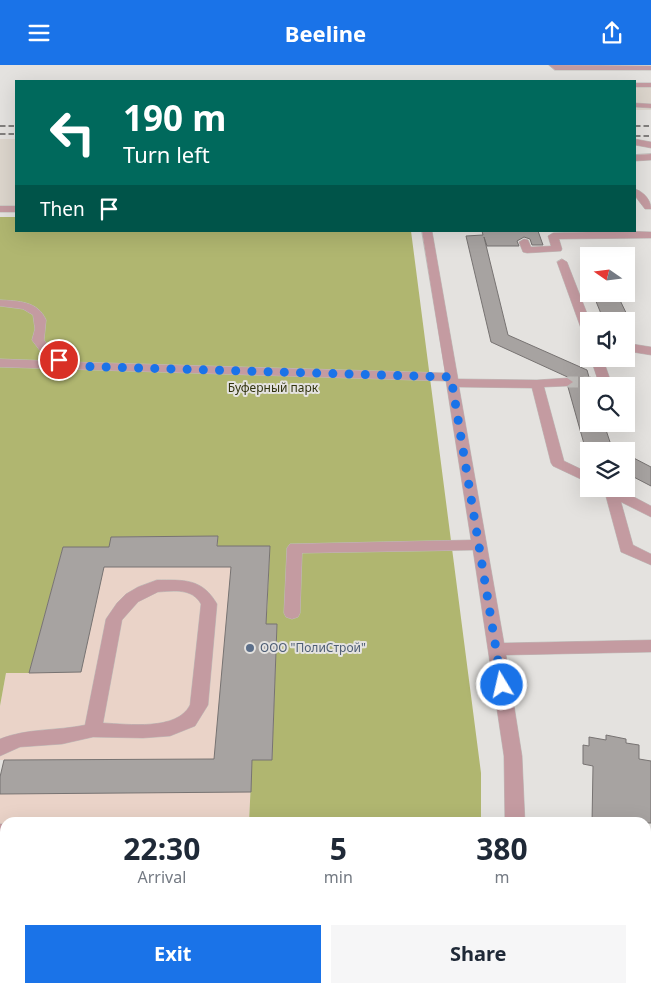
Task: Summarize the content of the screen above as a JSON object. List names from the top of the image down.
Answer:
{
  "parks": ["Буферный парк"],
  "places": ["ООО \"ПолиСтрой\""],
  "north": "left",
  "page": {
    "header": "Beeline",
    "turn": ["190 m", "Turn left"],
    "then": "Then",
    "eta": [
      "22:30",
      "Arrival",
      "5",
      "min",
      "380",
      "m"
    ],
    "buttons": ["Exit", "Share"]
  }
}
